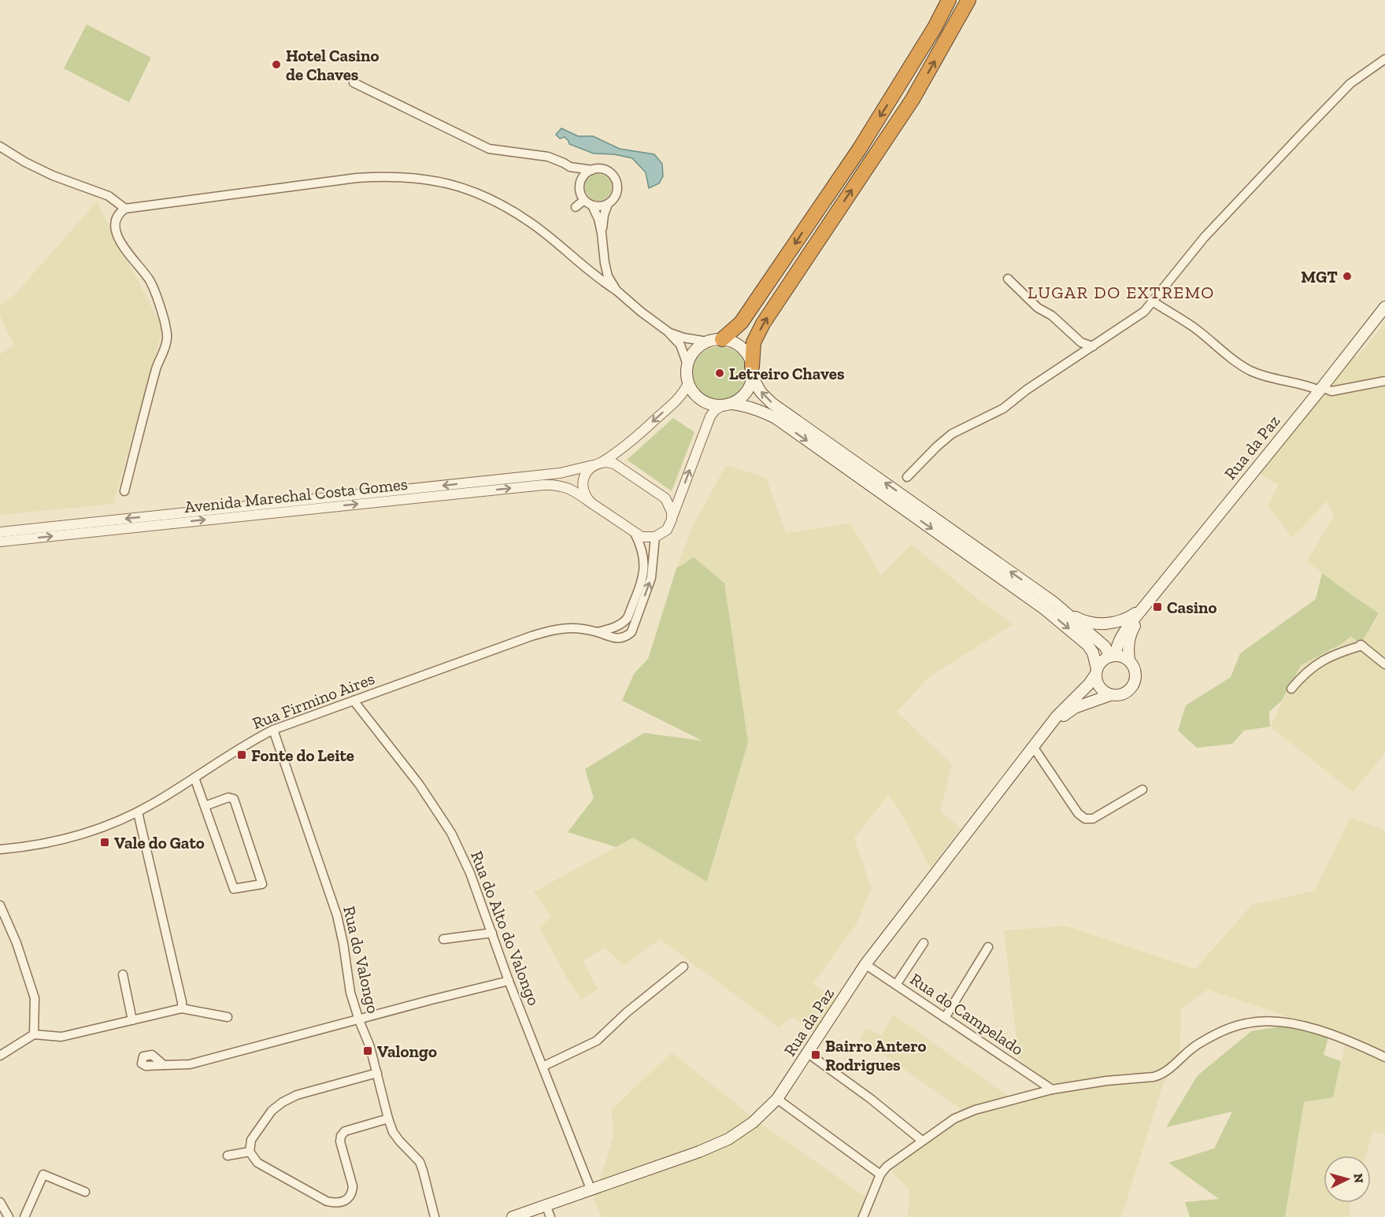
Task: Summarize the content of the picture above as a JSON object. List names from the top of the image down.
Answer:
{
  "streets": {
    "main road": ["Rua da Paz"],
    "street": [
      "Avenida Marechal Costa Gomes",
      "Rua Firmino Aires",
      "Rua do Alto do Valongo",
      "Rua do Valongo",
      "Rua do Campelado"
    ]
  },
  "crossings": [
    ["Rua da Paz", "Rua do Alto do Valongo"],
    ["Rua da Paz", "Rua do Campelado"],
    ["Rua Firmino Aires", "Rua do Alto do Valongo"],
    ["Rua Firmino Aires", "Rua do Valongo"]
  ],
  "districts": ["LUGAR DO EXTREMO"],
  "places": {
    "other": ["Hotel Casino de Chaves", "MGT", "Letreiro Chaves"],
    "transit": [
      "Casino",
      "Fonte do Leite",
      "Vale do Gato",
      "Valongo",
      "Bairro Antero Rodrigues"
    ]
  },
  "north": "right"
}
